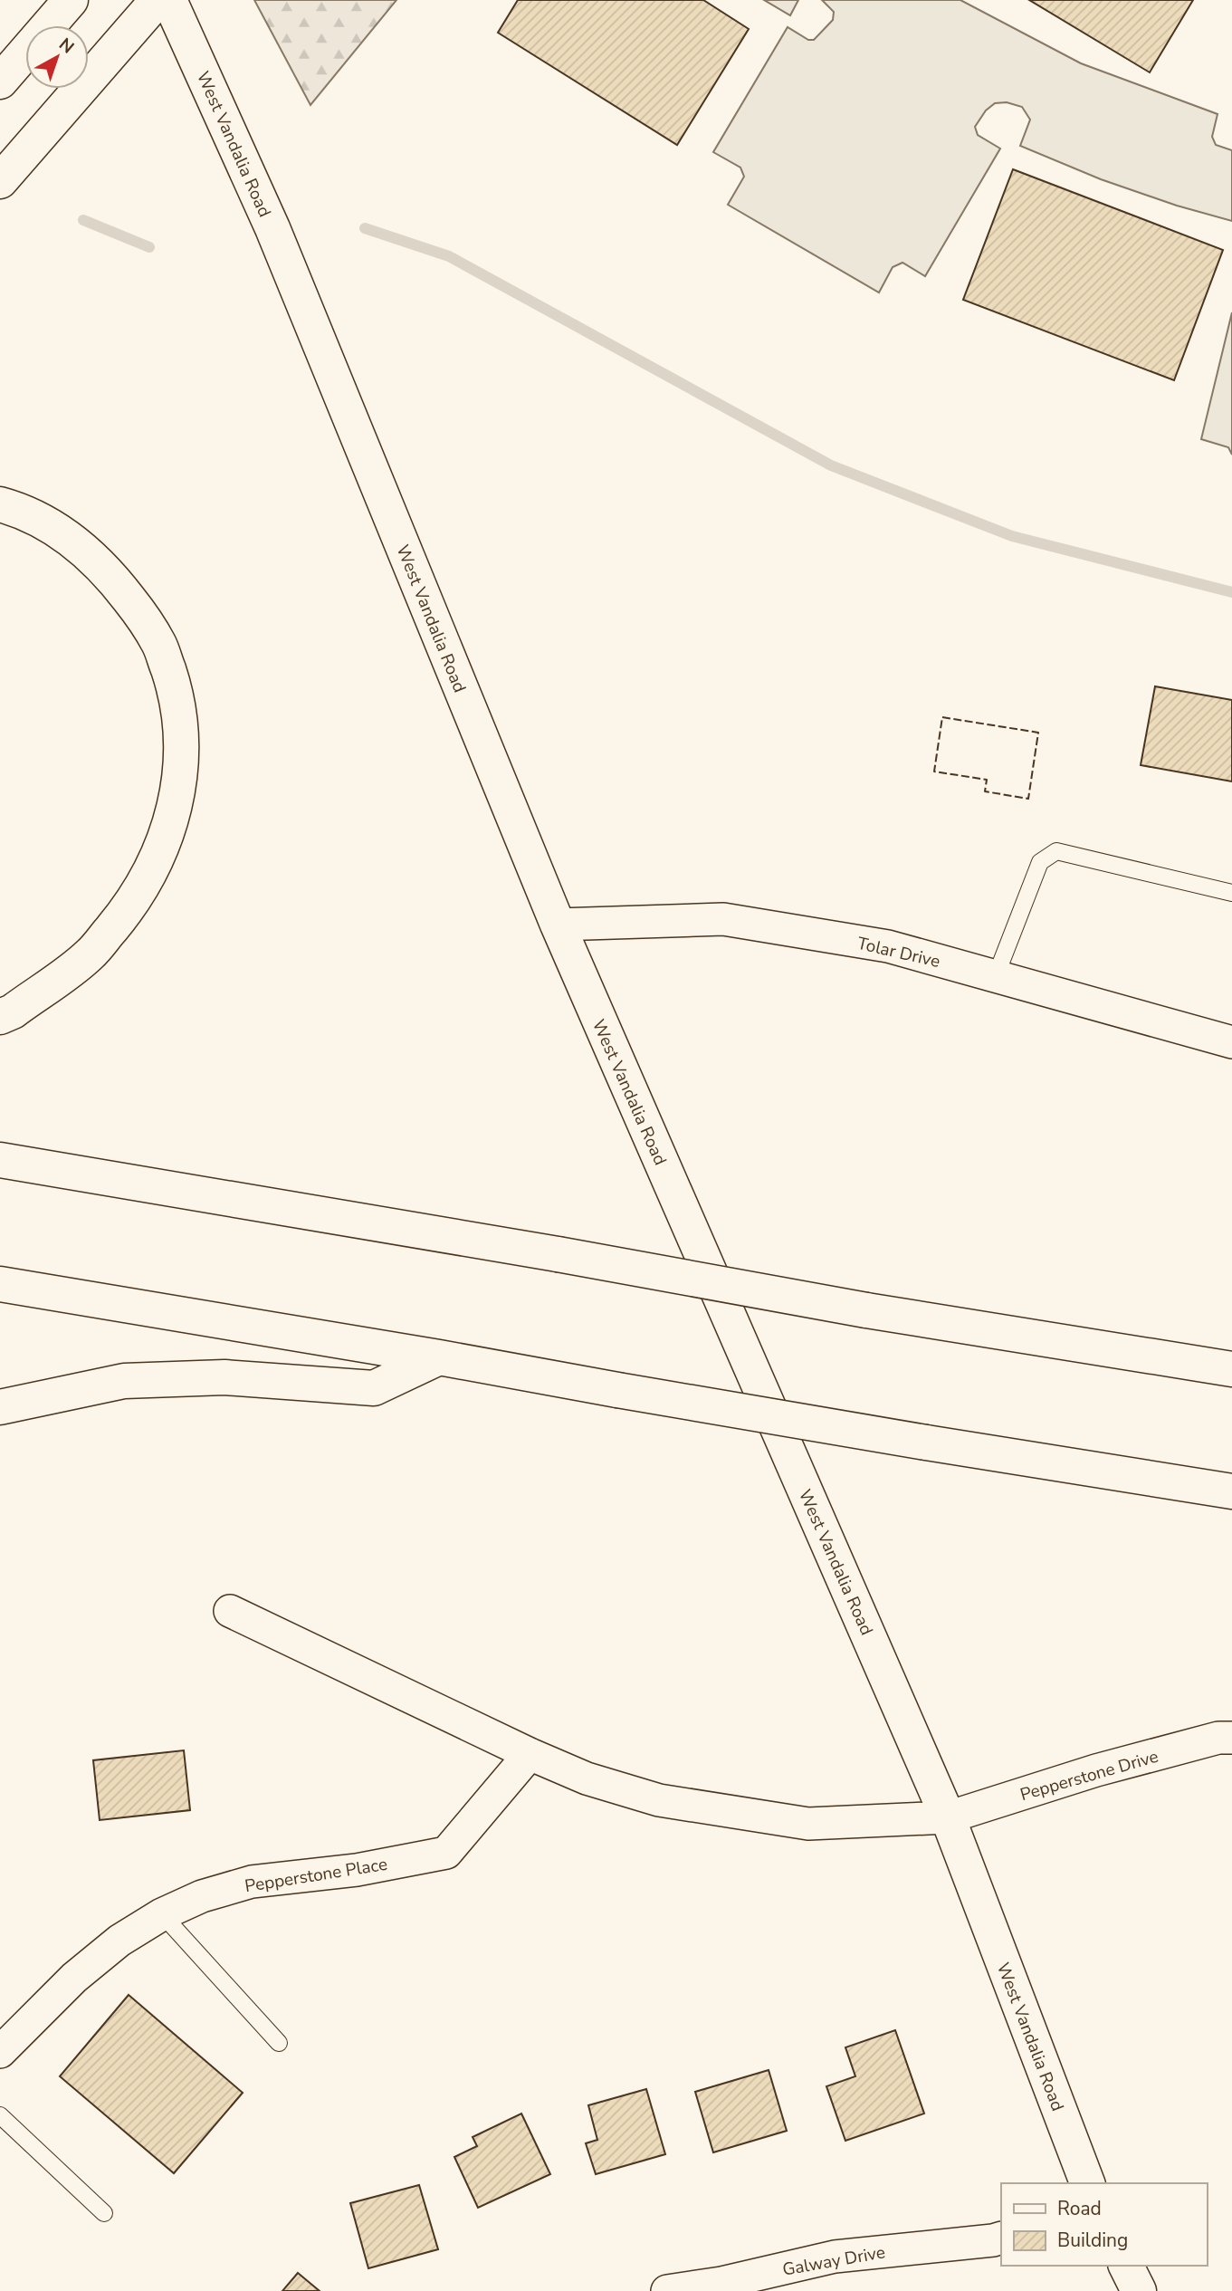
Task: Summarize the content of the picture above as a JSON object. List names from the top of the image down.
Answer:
{
  "streets": {
    "main road": ["West Vandalia Road"],
    "street": [
      "Tolar Drive",
      "Pepperstone Drive",
      "Pepperstone Place",
      "Galway Drive"
    ]
  },
  "crossings": [
    ["West Vandalia Road", "Tolar Drive"],
    ["West Vandalia Road", "Pepperstone Drive"],
    ["Pepperstone Drive", "Pepperstone Place"]
  ],
  "legend": ["Road", "Building"],
  "north": "top right"
}
